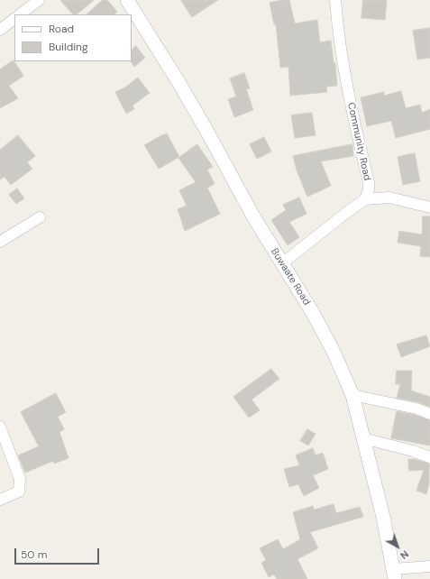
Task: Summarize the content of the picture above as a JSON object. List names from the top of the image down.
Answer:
{
  "streets": {
    "street": ["Community Road", "Buwaate Road"]
  },
  "legend": ["Road", "Building"],
  "scale_bar": "50 m",
  "north": "bottom right"
}
